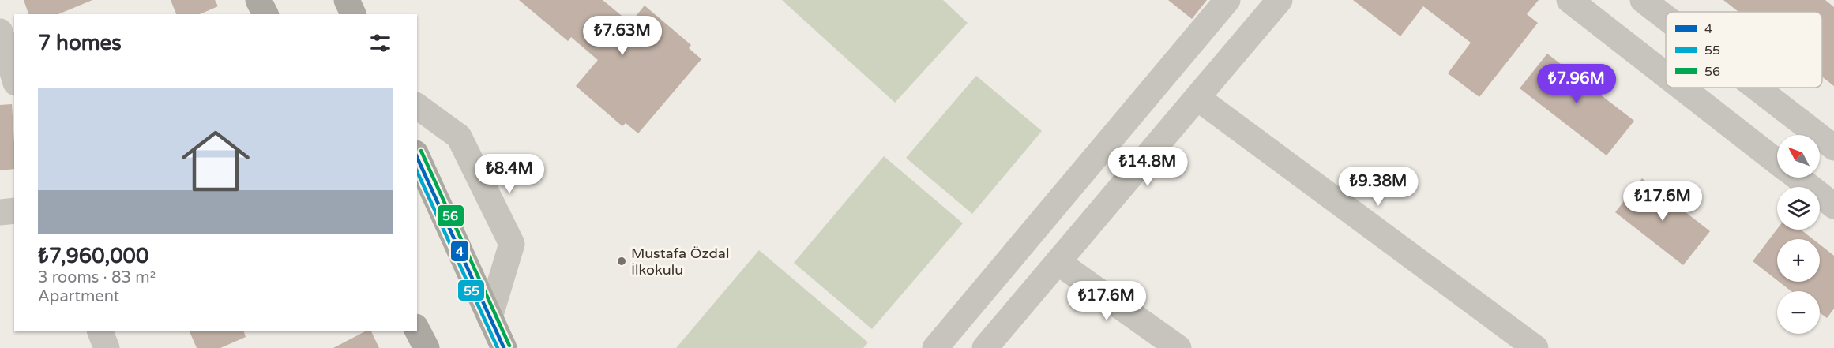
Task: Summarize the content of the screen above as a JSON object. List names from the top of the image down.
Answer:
{
  "places": ["Mustafa Özdal İlkokulu"],
  "lines": ["transit line 56", "transit line 4", "transit line 55"],
  "legend": ["4", "55", "56"],
  "north": "top left",
  "page": {
    "heading": "7 homes",
    "price": [
      "₺7.63M",
      "₺7.96M",
      "₺14.8M",
      "₺8.4M",
      "₺9.38M",
      "₺17.6M",
      "₺17.6M"
    ],
    "list": [
      {
        "name": "₺7,960,000",
        "note": "3 rooms · 83 m² · Apartment"
      }
    ],
    "map_buttons": ["+", "−"]
  }
}
